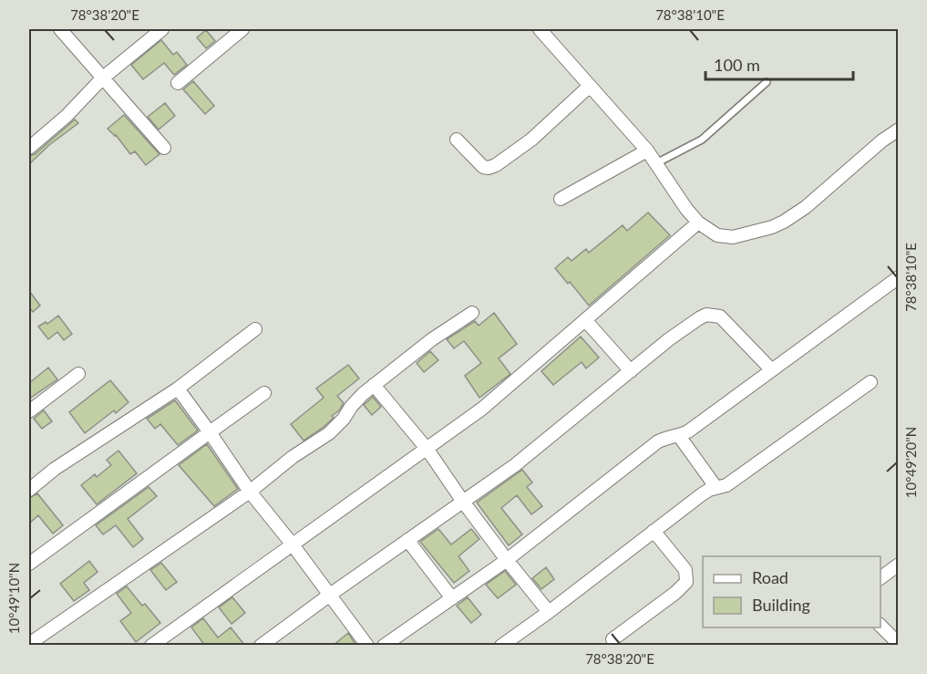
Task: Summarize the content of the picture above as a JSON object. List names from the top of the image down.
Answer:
{
  "legend": ["Road", "Building"],
  "scale_bar": "100 m",
  "coordinates": [
    "78°38'20\"E",
    "78°38'10\"E",
    "10°49'20\"N",
    "10°49'10\"N"
  ]
}
